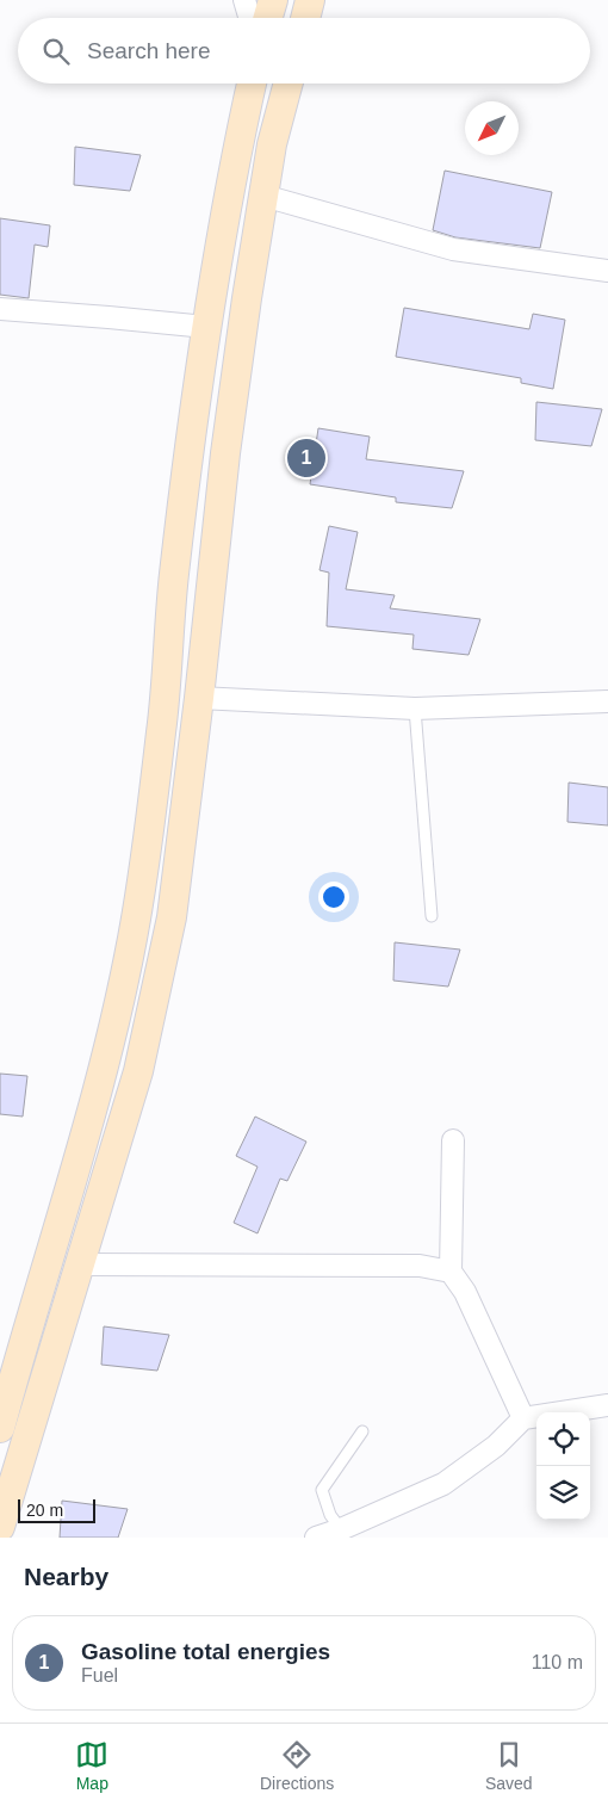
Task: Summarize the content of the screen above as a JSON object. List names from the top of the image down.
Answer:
{
  "scale_bar": "20 m",
  "north": "bottom left",
  "page": {
    "search": "Search here",
    "pins": "1",
    "scale": "20 m",
    "heading": "Nearby",
    "list": [
      {
        "mark": "1",
        "name": "Gasoline total energies",
        "note": "Fuel",
        "value": "110 m"
      }
    ],
    "nav": ["Map", "Directions", "Saved"]
  }
}
